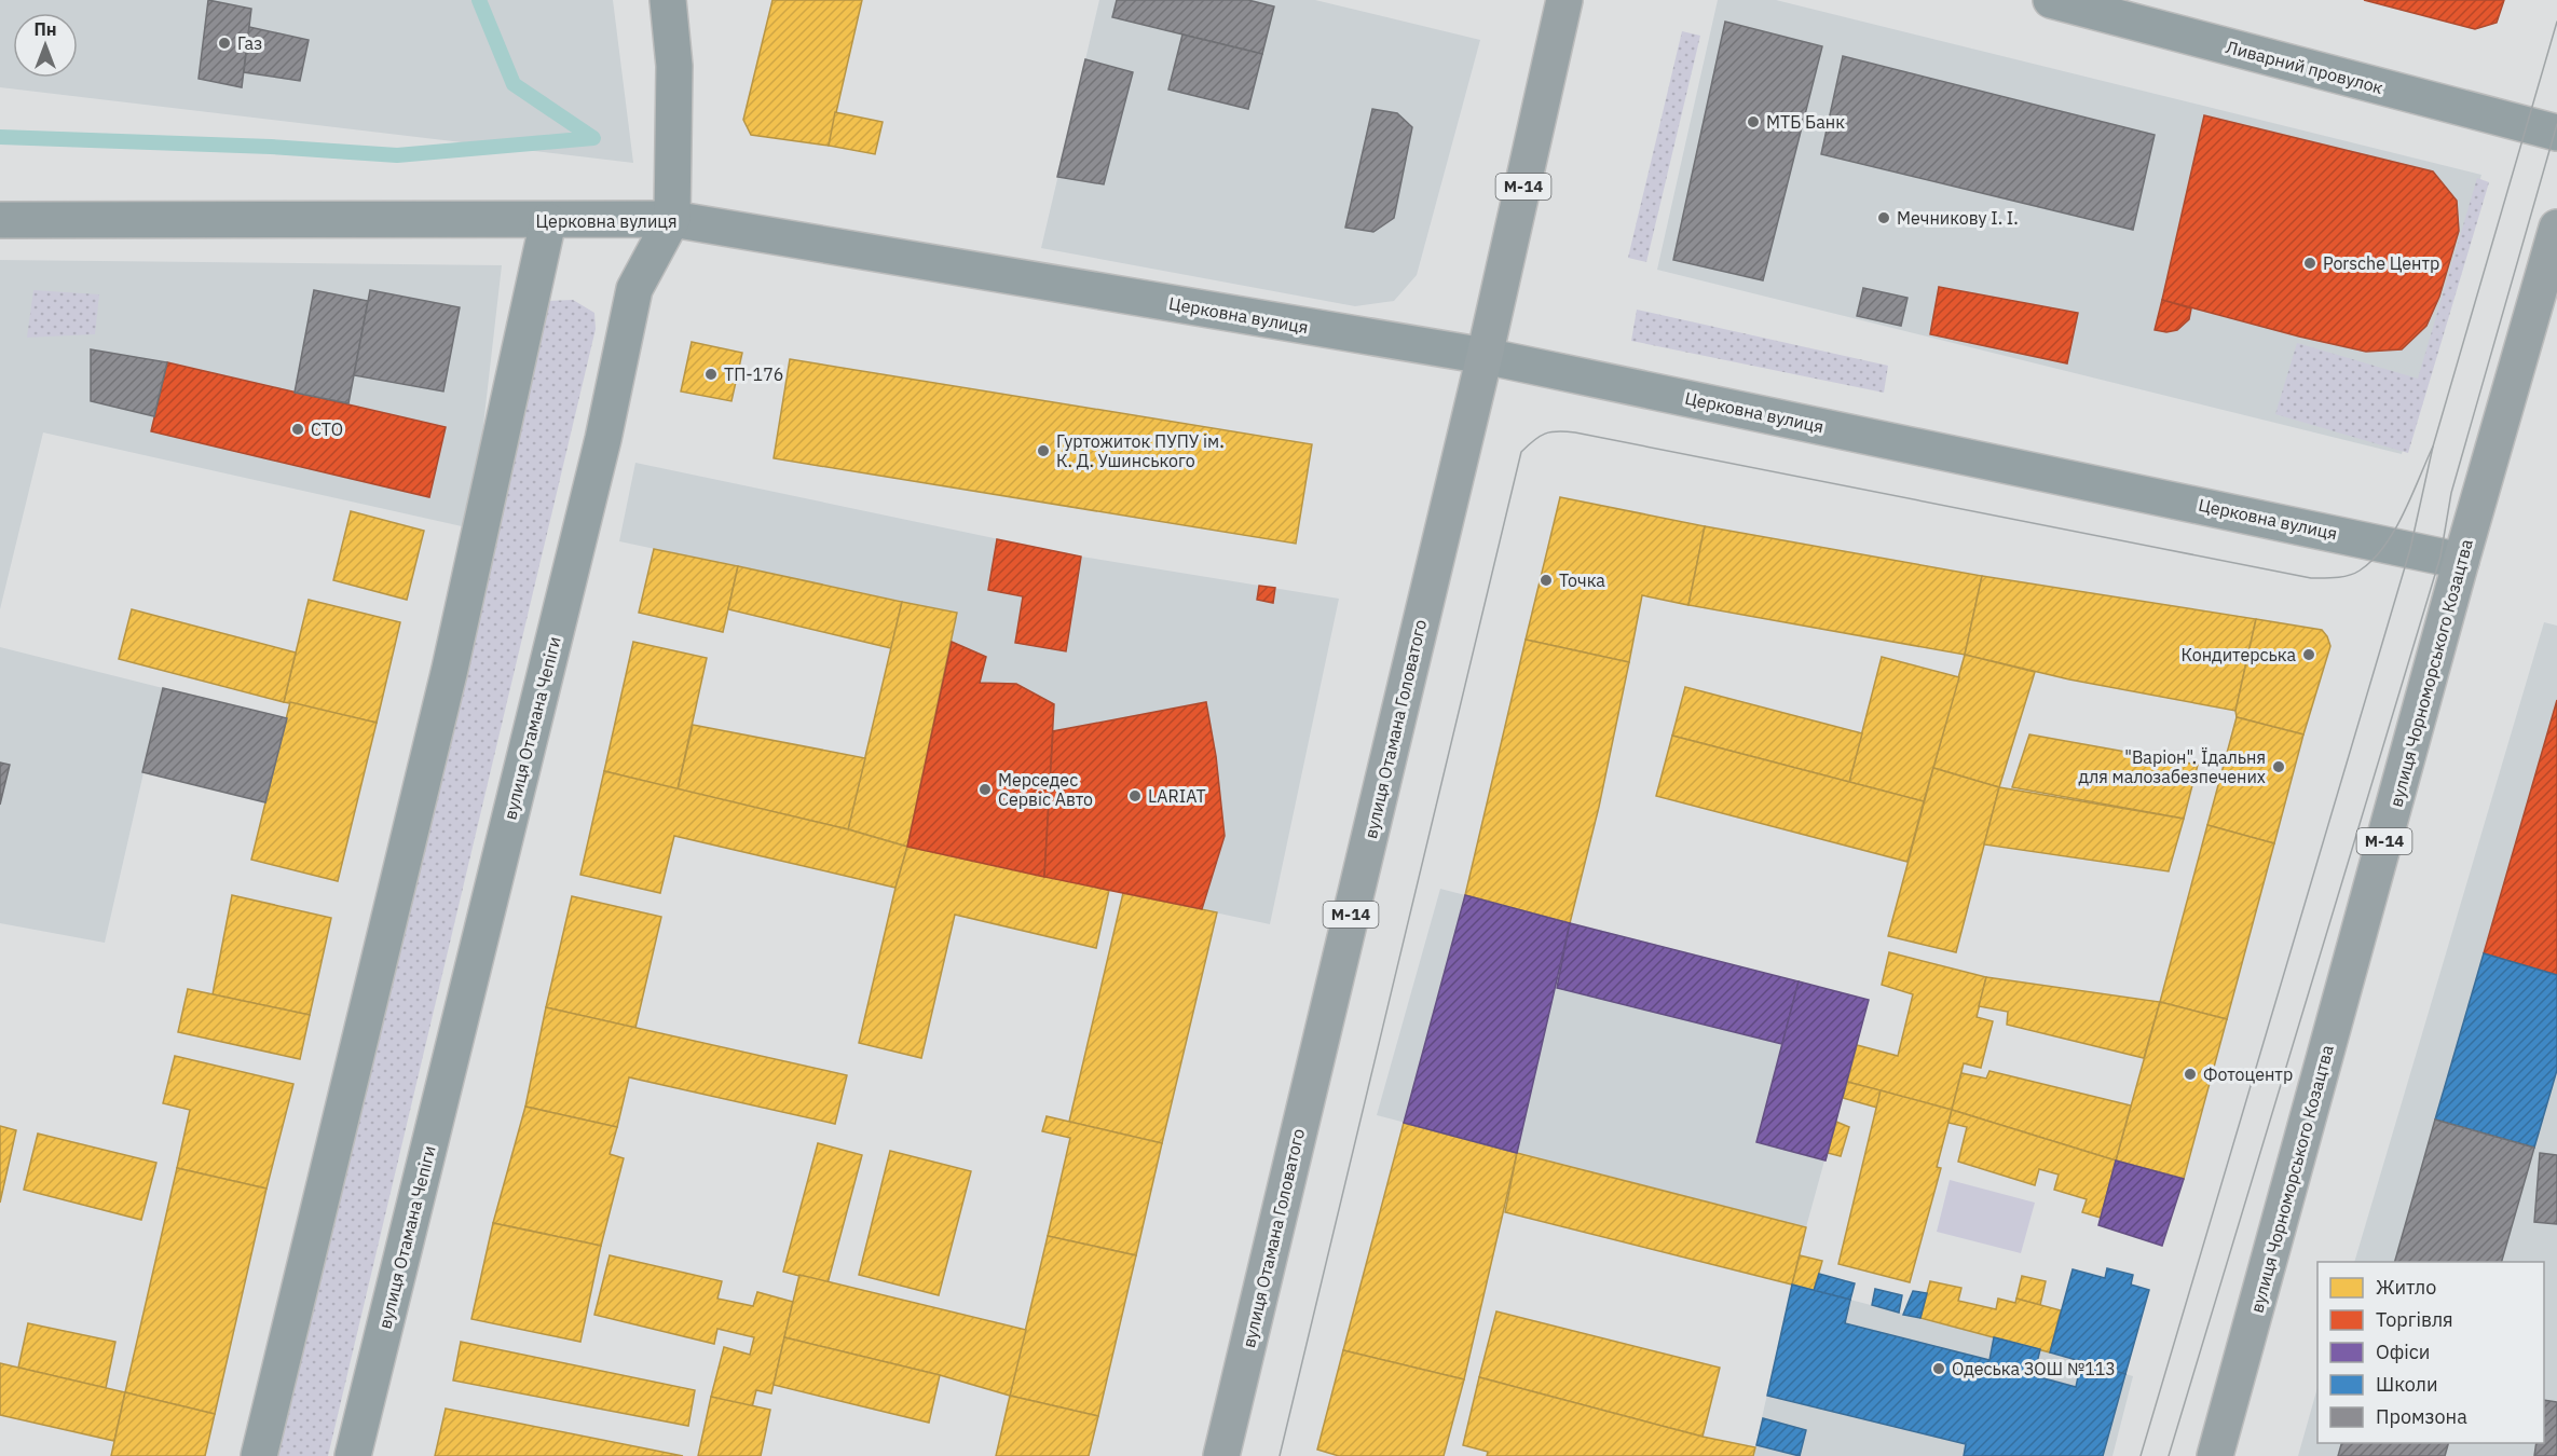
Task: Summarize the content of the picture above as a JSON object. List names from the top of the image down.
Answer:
{
  "streets": {
    "main road": ["М-14", "вулиця Чорноморського Козацтва", "вулиця Отамана Головатого"],
    "street": ["Ливарний провулок", "Церковна вулиця", "вулиця Отамана Чепіги"]
  },
  "crossings": [
    ["Церковна вулиця", "вулиця Чорноморського Козацтва"],
    ["Церковна вулиця", "вулиця Отамана Чепіги"],
    ["Церковна вулиця", "вулиця Отамана Головатого"]
  ],
  "places": [
    "Газ",
    "МТБ Банк",
    "Мечникову І. І.",
    "Porsche Центр",
    "ТП-176",
    "СТО",
    "Гуртожиток ПУПУ ім. К. Д. Ушинського",
    "Точка",
    "Кондитерська",
    "\"Варіон\". Їдальня для малозабезпечених",
    "Мерседес Сервіс Авто",
    "LARIAT",
    "Фотоцентр",
    "Одеська ЗОШ №113"
  ],
  "legend": [
    "Житло",
    "Торгівля",
    "Офіси",
    "Школи",
    "Промзона"
  ],
  "north": "top"
}
